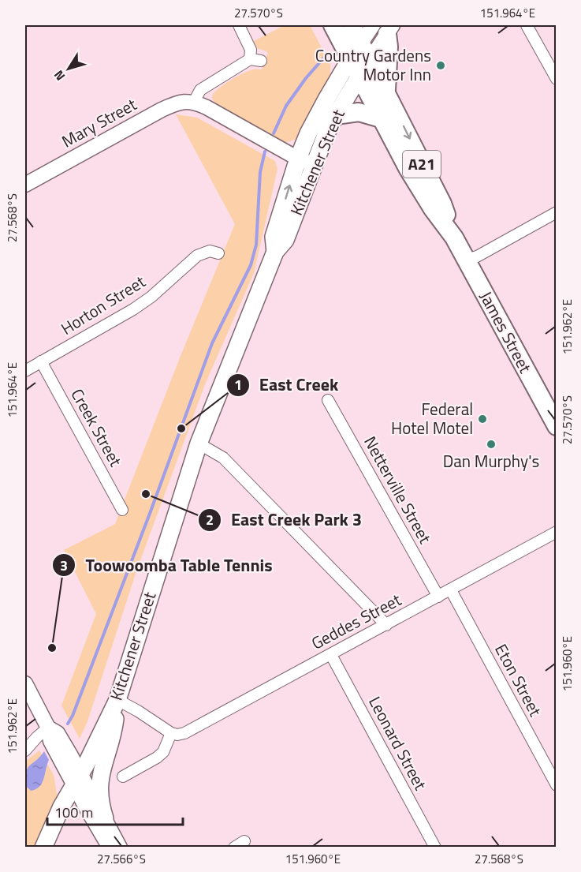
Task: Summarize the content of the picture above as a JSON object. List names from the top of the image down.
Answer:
{
  "streets": {
    "highway": ["A21", "James Street"],
    "main road": ["Mary Street", "Kitchener Street"],
    "street": [
      "Horton Street",
      "Creek Street",
      "Netterville Street",
      "Geddes Street",
      "Eton Street",
      "Leonard Street"
    ]
  },
  "crossings": [
    ["Kitchener Street", "James Street"],
    ["Horton Street", "Creek Street"],
    ["Netterville Street", "Geddes Street"],
    ["Geddes Street", "Eton Street"],
    ["Geddes Street", "Leonard Street"]
  ],
  "places": [
    "Country Gardens Motor Inn",
    "Federal Hotel Motel",
    "East Creek",
    "Dan Murphy's",
    "East Creek Park 3",
    "Toowoomba Table Tennis"
  ],
  "scale_bar": "100 m",
  "north": "bottom left",
  "coordinates": [
    "27.570°S",
    "151.964°E",
    "27.568°S",
    "151.962°E",
    "151.960°E",
    "27.566°S"
  ]
}
